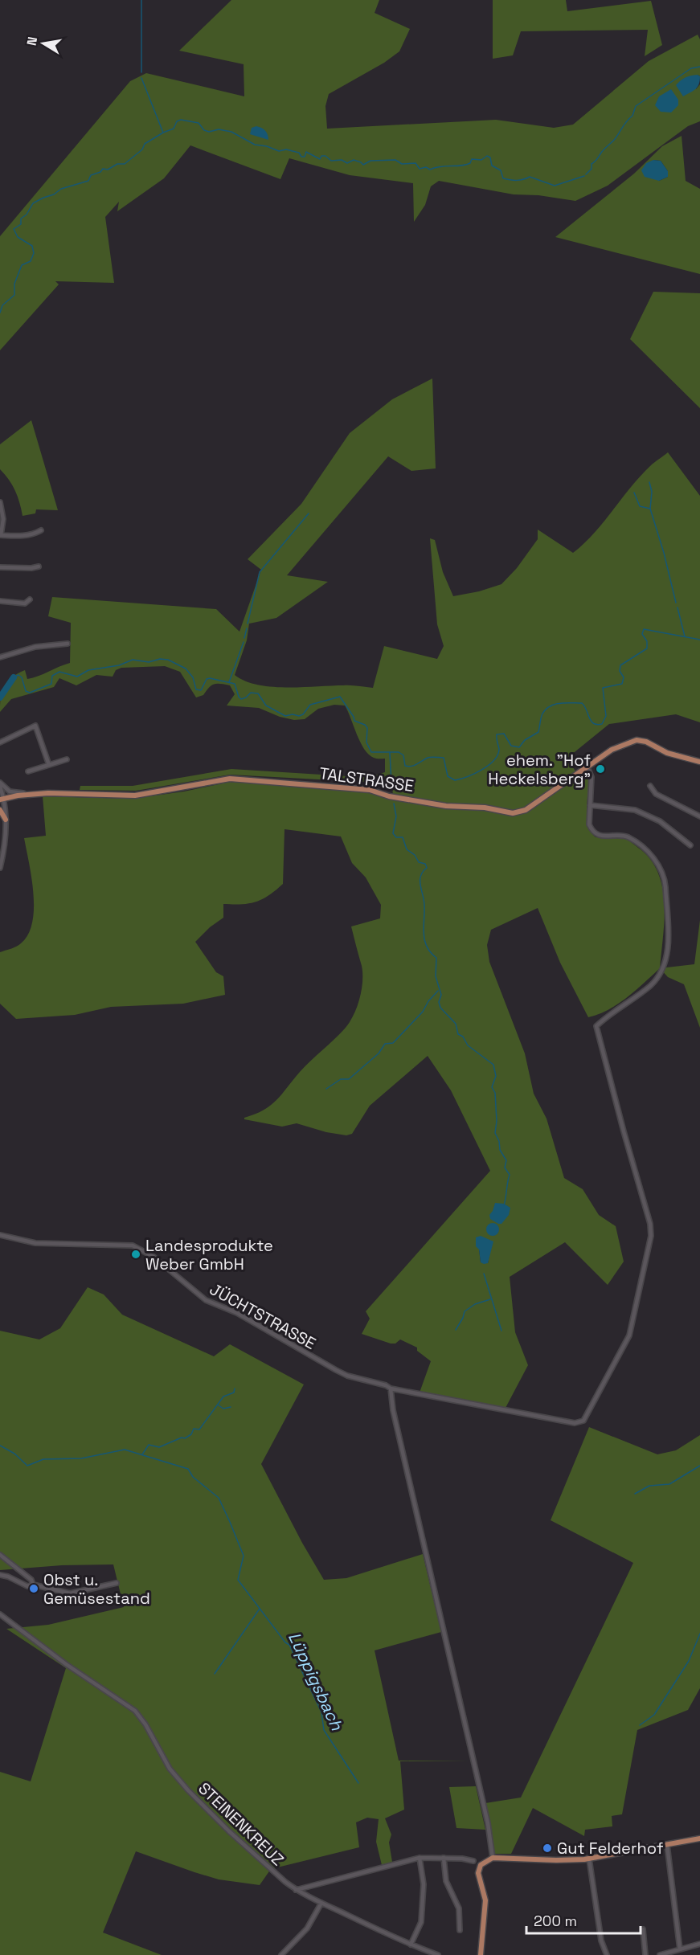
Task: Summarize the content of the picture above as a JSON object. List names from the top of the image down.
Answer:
{
  "streets": {
    "main road": ["TALSTRASSE"],
    "street": ["JÜCHTSTRASSE", "STEINENKREUZ"]
  },
  "water": ["Lüppigsbach"],
  "places": [
    "ehem. \"Hof Heckelsberg\"",
    "Landesprodukte Weber GmbH",
    "Obst u. Gemüsestand",
    "Gut Felderhof"
  ],
  "scale_bar": "200 m",
  "north": "left"
}
